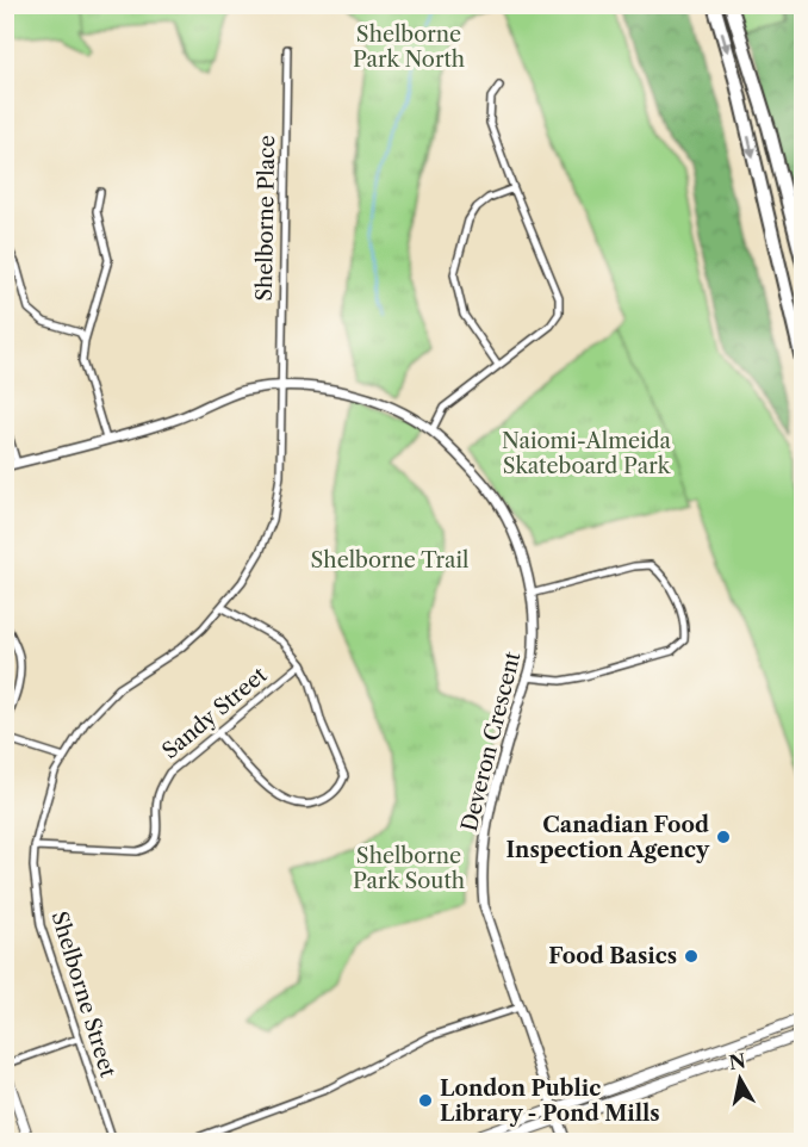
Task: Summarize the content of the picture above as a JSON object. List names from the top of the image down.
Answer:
{
  "streets": {
    "street": [
      "Shelborne Place",
      "Sandy Street",
      "Deveron Crescent",
      "Shelborne Street"
    ]
  },
  "crossings": [
    ["Shelborne Place", "Deveron Crescent"],
    ["Shelborne Place", "Shelborne Street"],
    ["Sandy Street", "Shelborne Street"],
    ["Deveron Crescent", "Shelborne Street"]
  ],
  "parks": [
    "Shelborne Park North",
    "Naiomi-Almeida Skateboard Park",
    "Shelborne Trail",
    "Shelborne Park South"
  ],
  "places": ["Canadian Food Inspection Agency", "Food Basics", "London Public Library - Pond Mills"],
  "north": "top"
}
